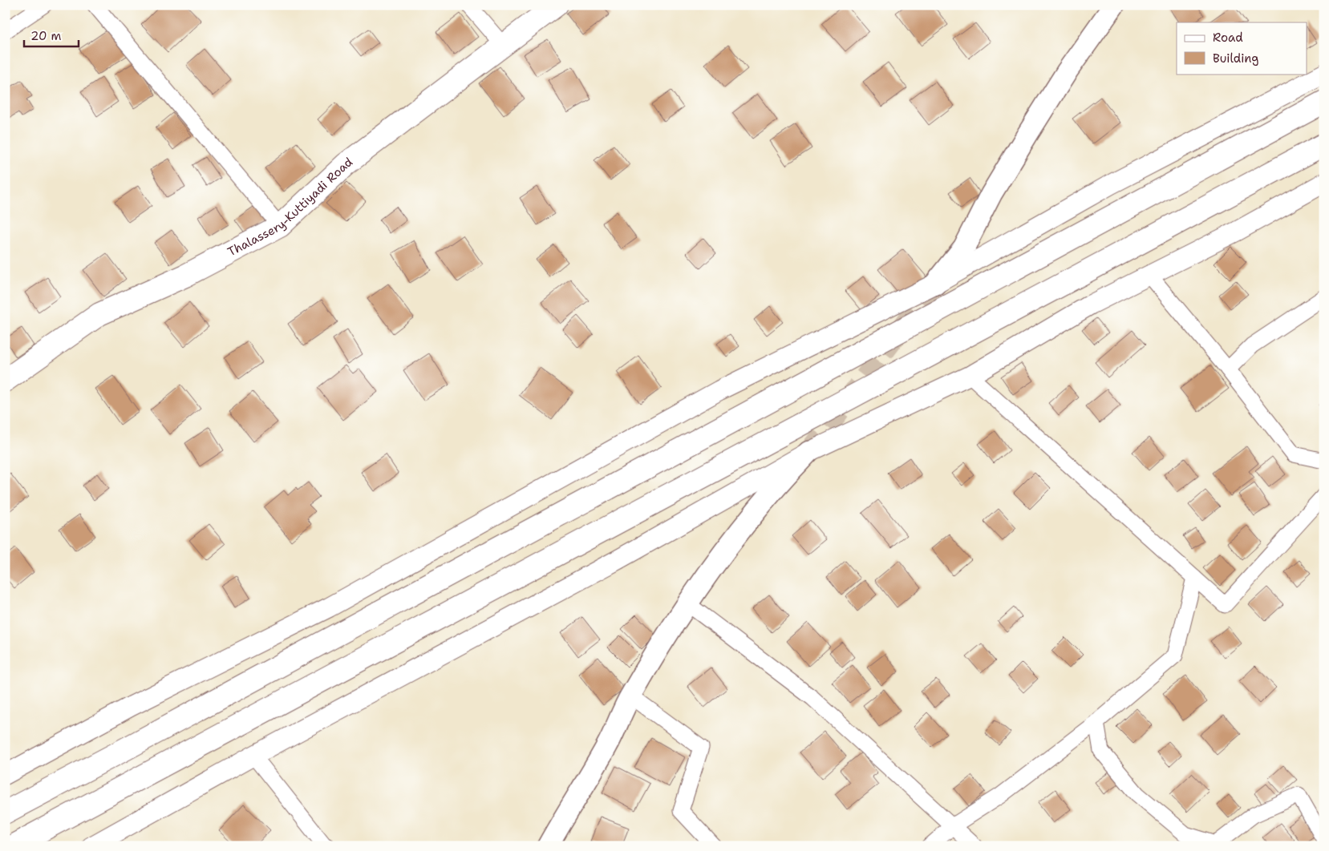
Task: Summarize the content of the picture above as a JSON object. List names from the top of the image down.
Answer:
{
  "streets": {
    "main road": ["Thalassery-Kuttiyadi Road"]
  },
  "legend": ["Road", "Building"],
  "scale_bar": "20 m"
}
